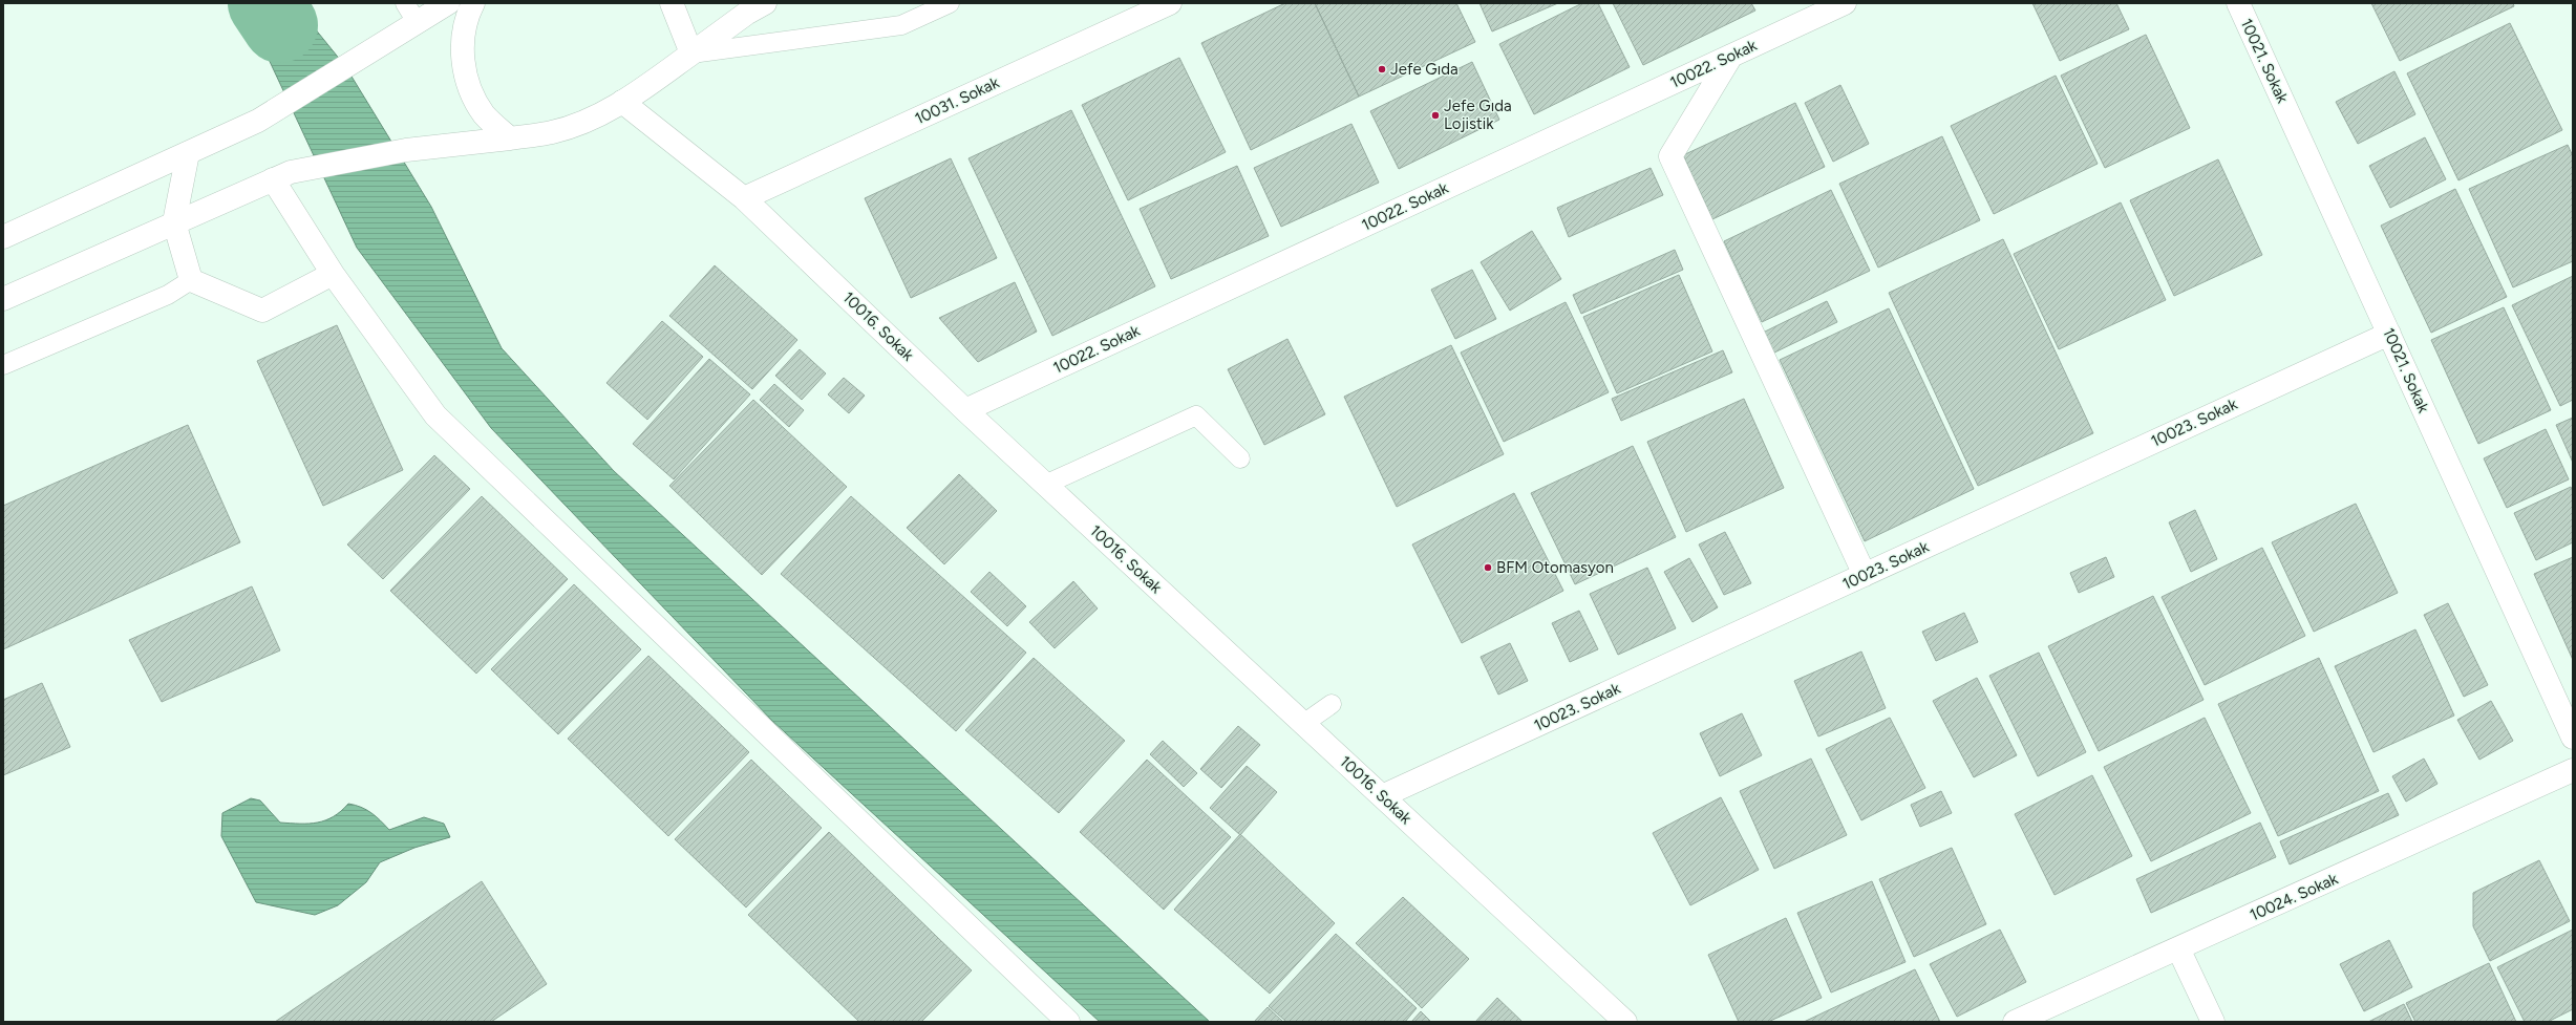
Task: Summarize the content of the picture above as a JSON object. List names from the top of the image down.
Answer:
{
  "streets": {
    "street": [
      "10021. Sokak",
      "10022. Sokak",
      "10031. Sokak",
      "10016. Sokak",
      "10023. Sokak",
      "10024. Sokak"
    ]
  },
  "crossings": [
    ["10021. Sokak", "10023. Sokak"],
    ["10022. Sokak", "10016. Sokak"],
    ["10031. Sokak", "10016. Sokak"],
    ["10016. Sokak", "10023. Sokak"]
  ],
  "places": ["Jefe Gıda", "Jefe Gıda Lojistik", "BFM Otomasyon"]
}
